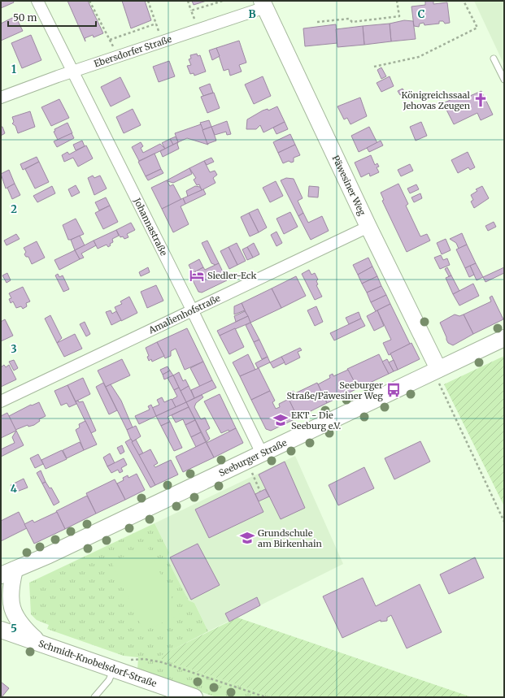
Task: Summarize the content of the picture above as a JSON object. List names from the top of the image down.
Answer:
{
  "streets": {
    "street": [
      "Ebersdorfer Straße",
      "Päwesiner Weg",
      "Johannastraße",
      "Amalienhofstraße",
      "Seeburger Straße",
      "Schmidt-Knobelsdorf-Straße"
    ]
  },
  "crossings": [
    ["Ebersdorfer Straße", "Päwesiner Weg"],
    ["Ebersdorfer Straße", "Johannastraße"],
    ["Päwesiner Weg", "Amalienhofstraße"],
    ["Päwesiner Weg", "Seeburger Straße"],
    ["Johannastraße", "Amalienhofstraße"],
    ["Johannastraße", "Seeburger Straße"]
  ],
  "places": {
    "church": ["Königreichssaal Jehovas Zeugen"],
    "hotel": ["Siedler-Eck"],
    "bus stop": ["Seeburger Straße/Päwesiner Weg"],
    "school or university": ["EKT - Die Seeburg e.V.", "Grundschule am Birkenhain"]
  },
  "scale_bar": "50 m",
  "grid": {
    "columns": ["B", "C"],
    "rows": [
      "1",
      "2",
      "3",
      "4",
      "5"
    ]
  }
}
